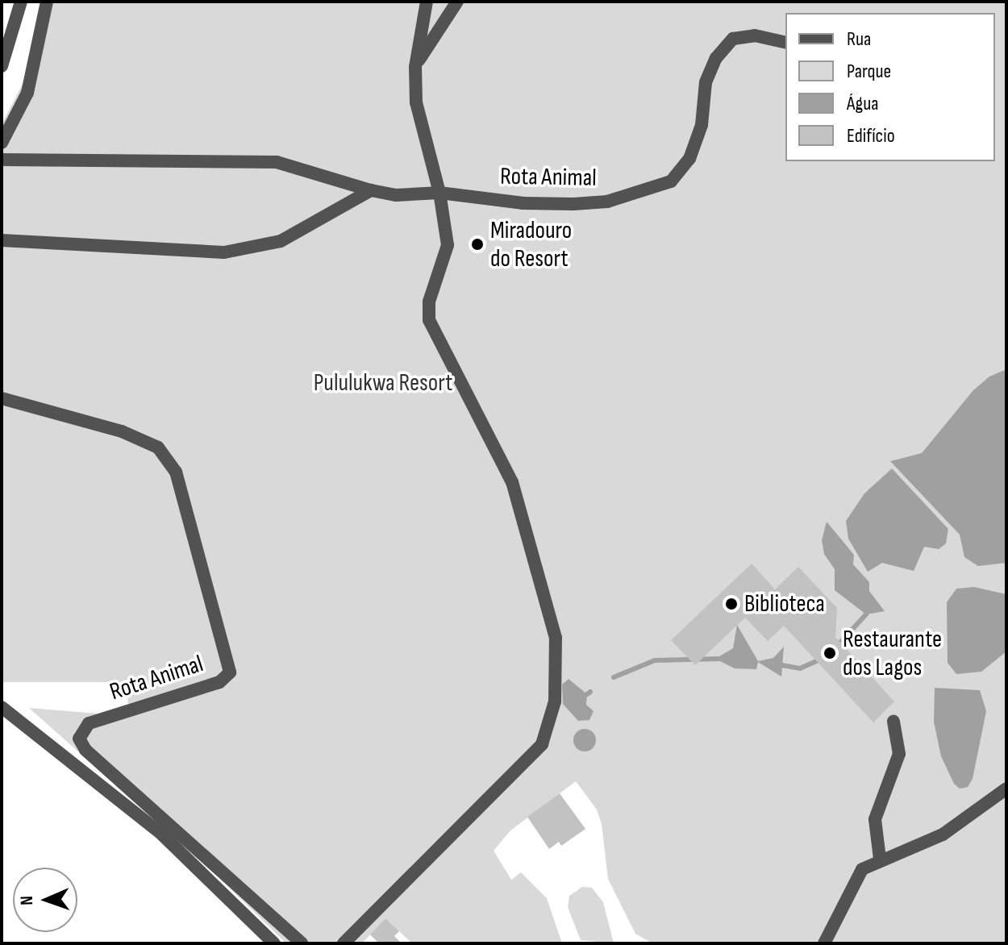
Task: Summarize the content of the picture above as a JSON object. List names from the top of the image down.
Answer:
{
  "streets": {
    "street": ["Rota Animal"]
  },
  "parks": ["Pululukwa Resort"],
  "places": ["Miradouro do Resort", "Biblioteca", "Restaurante dos Lagos"],
  "legend": [
    "Rua",
    "Parque",
    "Água",
    "Edifício"
  ],
  "north": "left"
}
